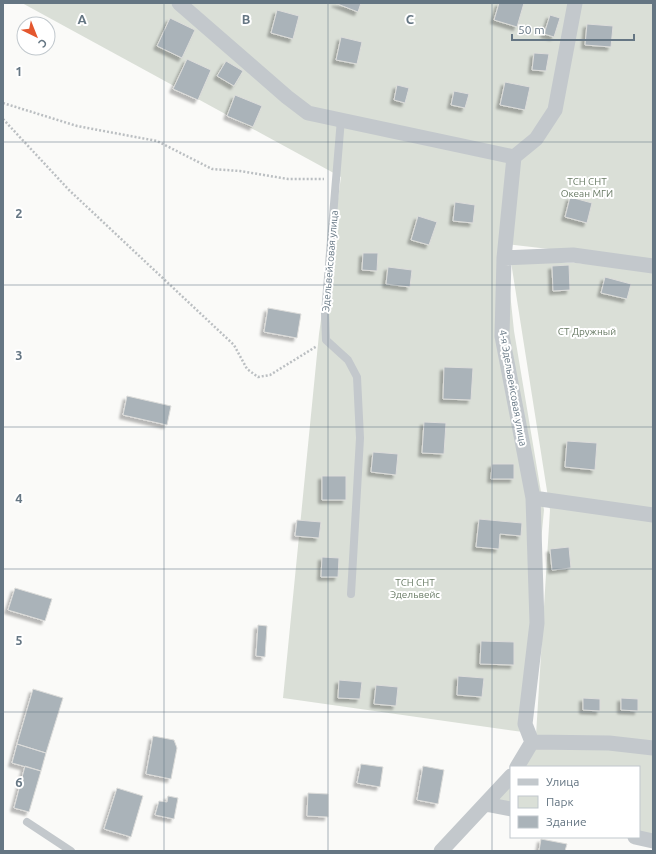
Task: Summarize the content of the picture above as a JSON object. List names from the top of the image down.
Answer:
{
  "streets": {
    "street": ["4-я Эдельвейсовая улица"],
    "lane": ["Эдельвейсовая улица"]
  },
  "parks": ["ТСН СНТ Океан МГИ", "СТ Дружный", "ТСН СНТ Эдельвейс"],
  "legend": ["Улица", "Парк", "Здание"],
  "scale_bar": "50 m",
  "north": "bottom right",
  "grid": {
    "columns": ["A", "B", "C"],
    "rows": [
      "1",
      "2",
      "3",
      "4",
      "5",
      "6"
    ]
  }
}
